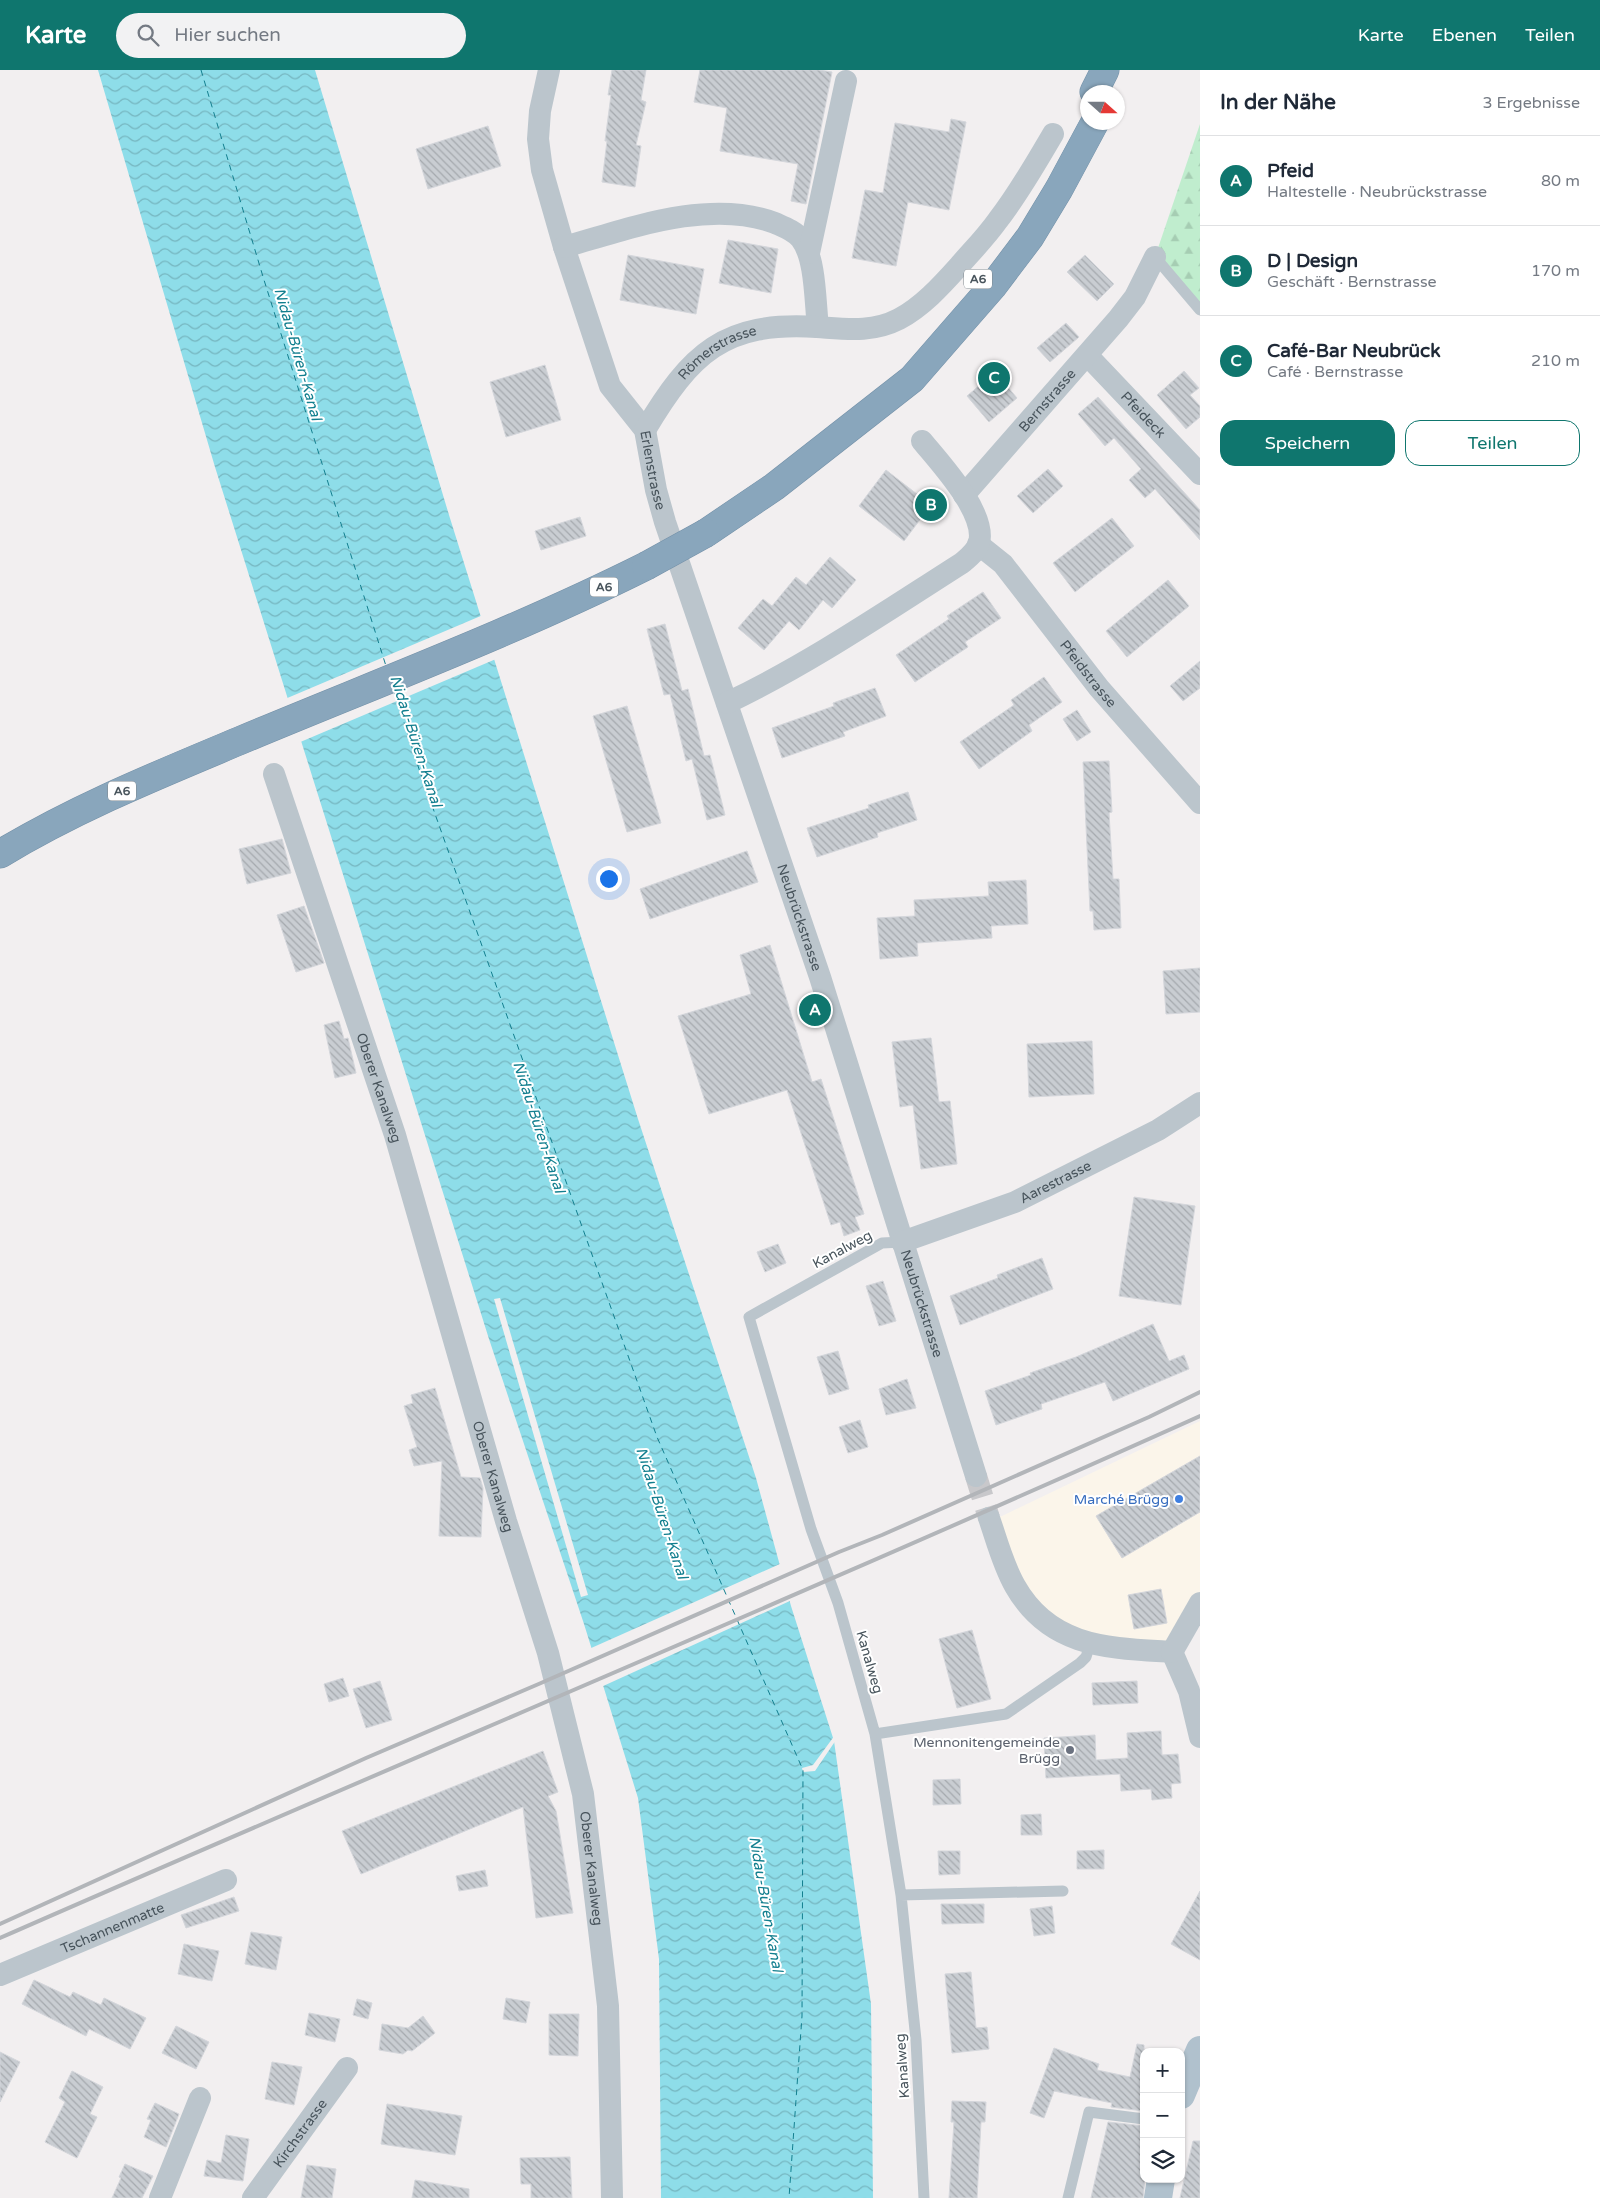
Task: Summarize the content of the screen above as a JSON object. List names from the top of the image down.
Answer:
{
  "streets": {
    "highway": ["A6"],
    "street": [
      "Römerstrasse",
      "Bernstrasse",
      "Pfeideck",
      "Erlenstrasse",
      "Pfeidstrasse",
      "Neubrückstrasse",
      "Oberer Kanalweg",
      "Aarestrasse",
      "Tschannenmatte",
      "Kirchstrasse"
    ],
    "lane": ["Kanalweg"]
  },
  "crossings": [
    ["Römerstrasse", "Erlenstrasse"],
    ["Bernstrasse", "Pfeideck"],
    ["Erlenstrasse", "Neubrückstrasse"],
    ["Neubrückstrasse", "Aarestrasse"],
    ["Neubrückstrasse", "Kanalweg"],
    ["Aarestrasse", "Kanalweg"]
  ],
  "water": ["Nidau-Büren-Kanal"],
  "places": ["Marché Brügg", "Mennonitengemeinde Brügg"],
  "north": "right",
  "page": {
    "header": "Karte",
    "search": "Hier suchen",
    "nav": ["Karte", "Ebenen", "Teilen"],
    "heading": ["In der Nähe", "3 Ergebnisse"],
    "list": [
      {
        "mark": "A",
        "name": "Pfeid",
        "note": "Haltestelle · Neubrückstrasse",
        "value": "80 m"
      },
      {
        "mark": "B",
        "name": "D | Design",
        "note": "Geschäft · Bernstrasse",
        "value": "170 m"
      },
      {
        "mark": "C",
        "name": "Café-Bar Neubrück",
        "note": "Café · Bernstrasse",
        "value": "210 m"
      }
    ],
    "pins": ["C", "B", "A"],
    "buttons": ["Speichern", "Teilen"],
    "map_buttons": ["+", "−"]
  }
}
